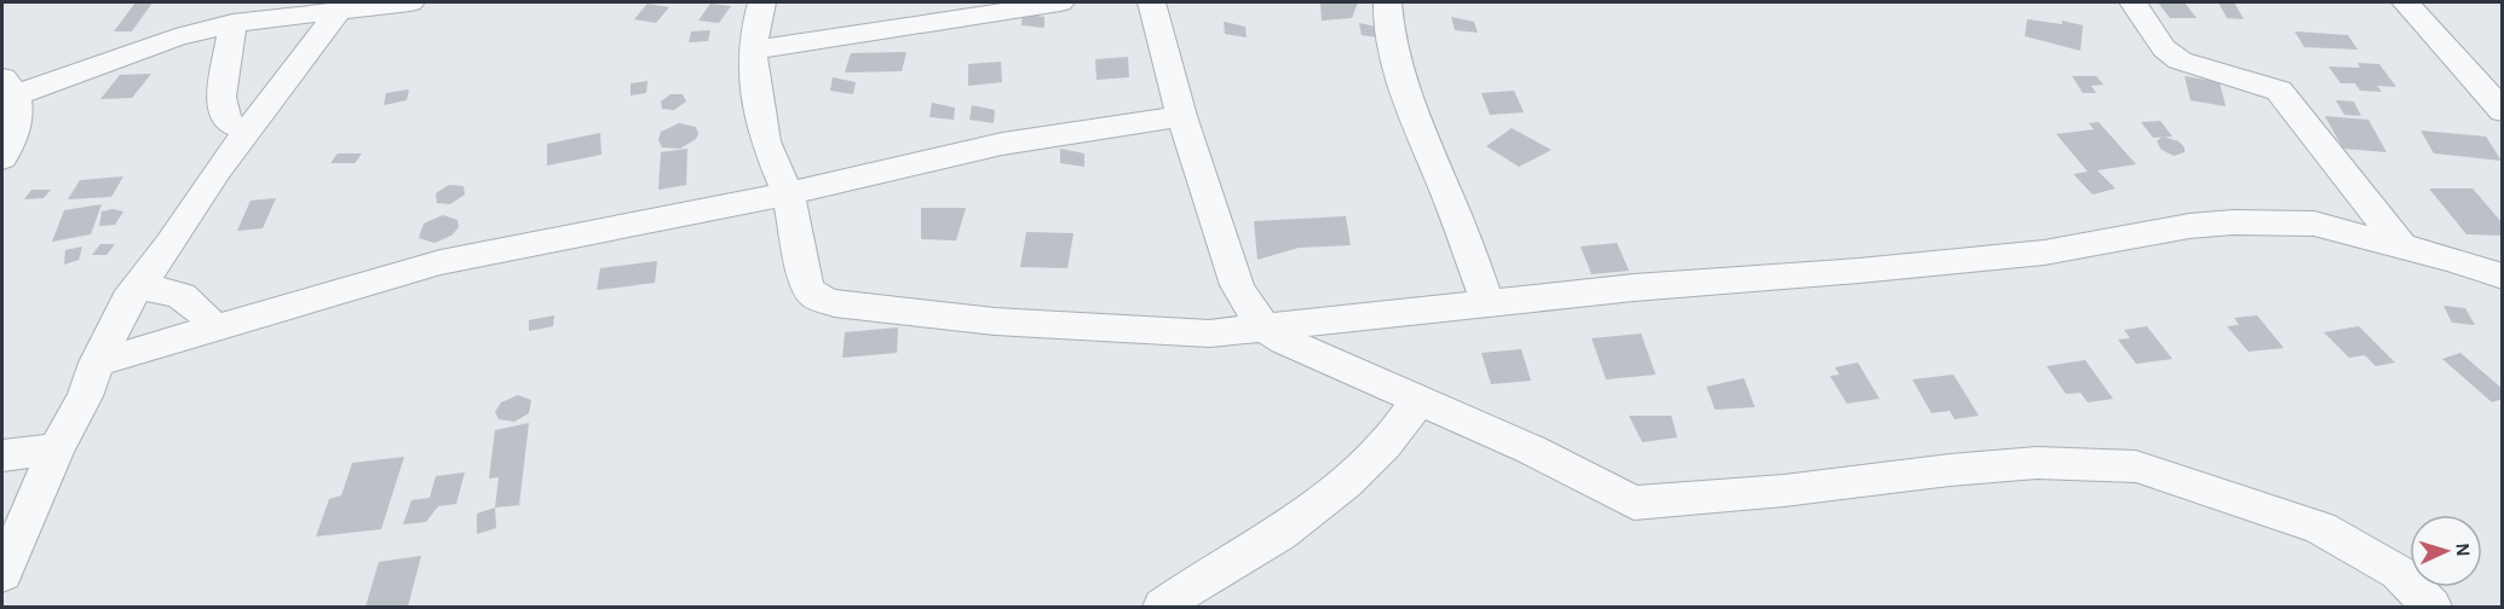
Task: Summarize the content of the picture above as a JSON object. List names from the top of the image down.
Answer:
{
  "north": "right"
}
